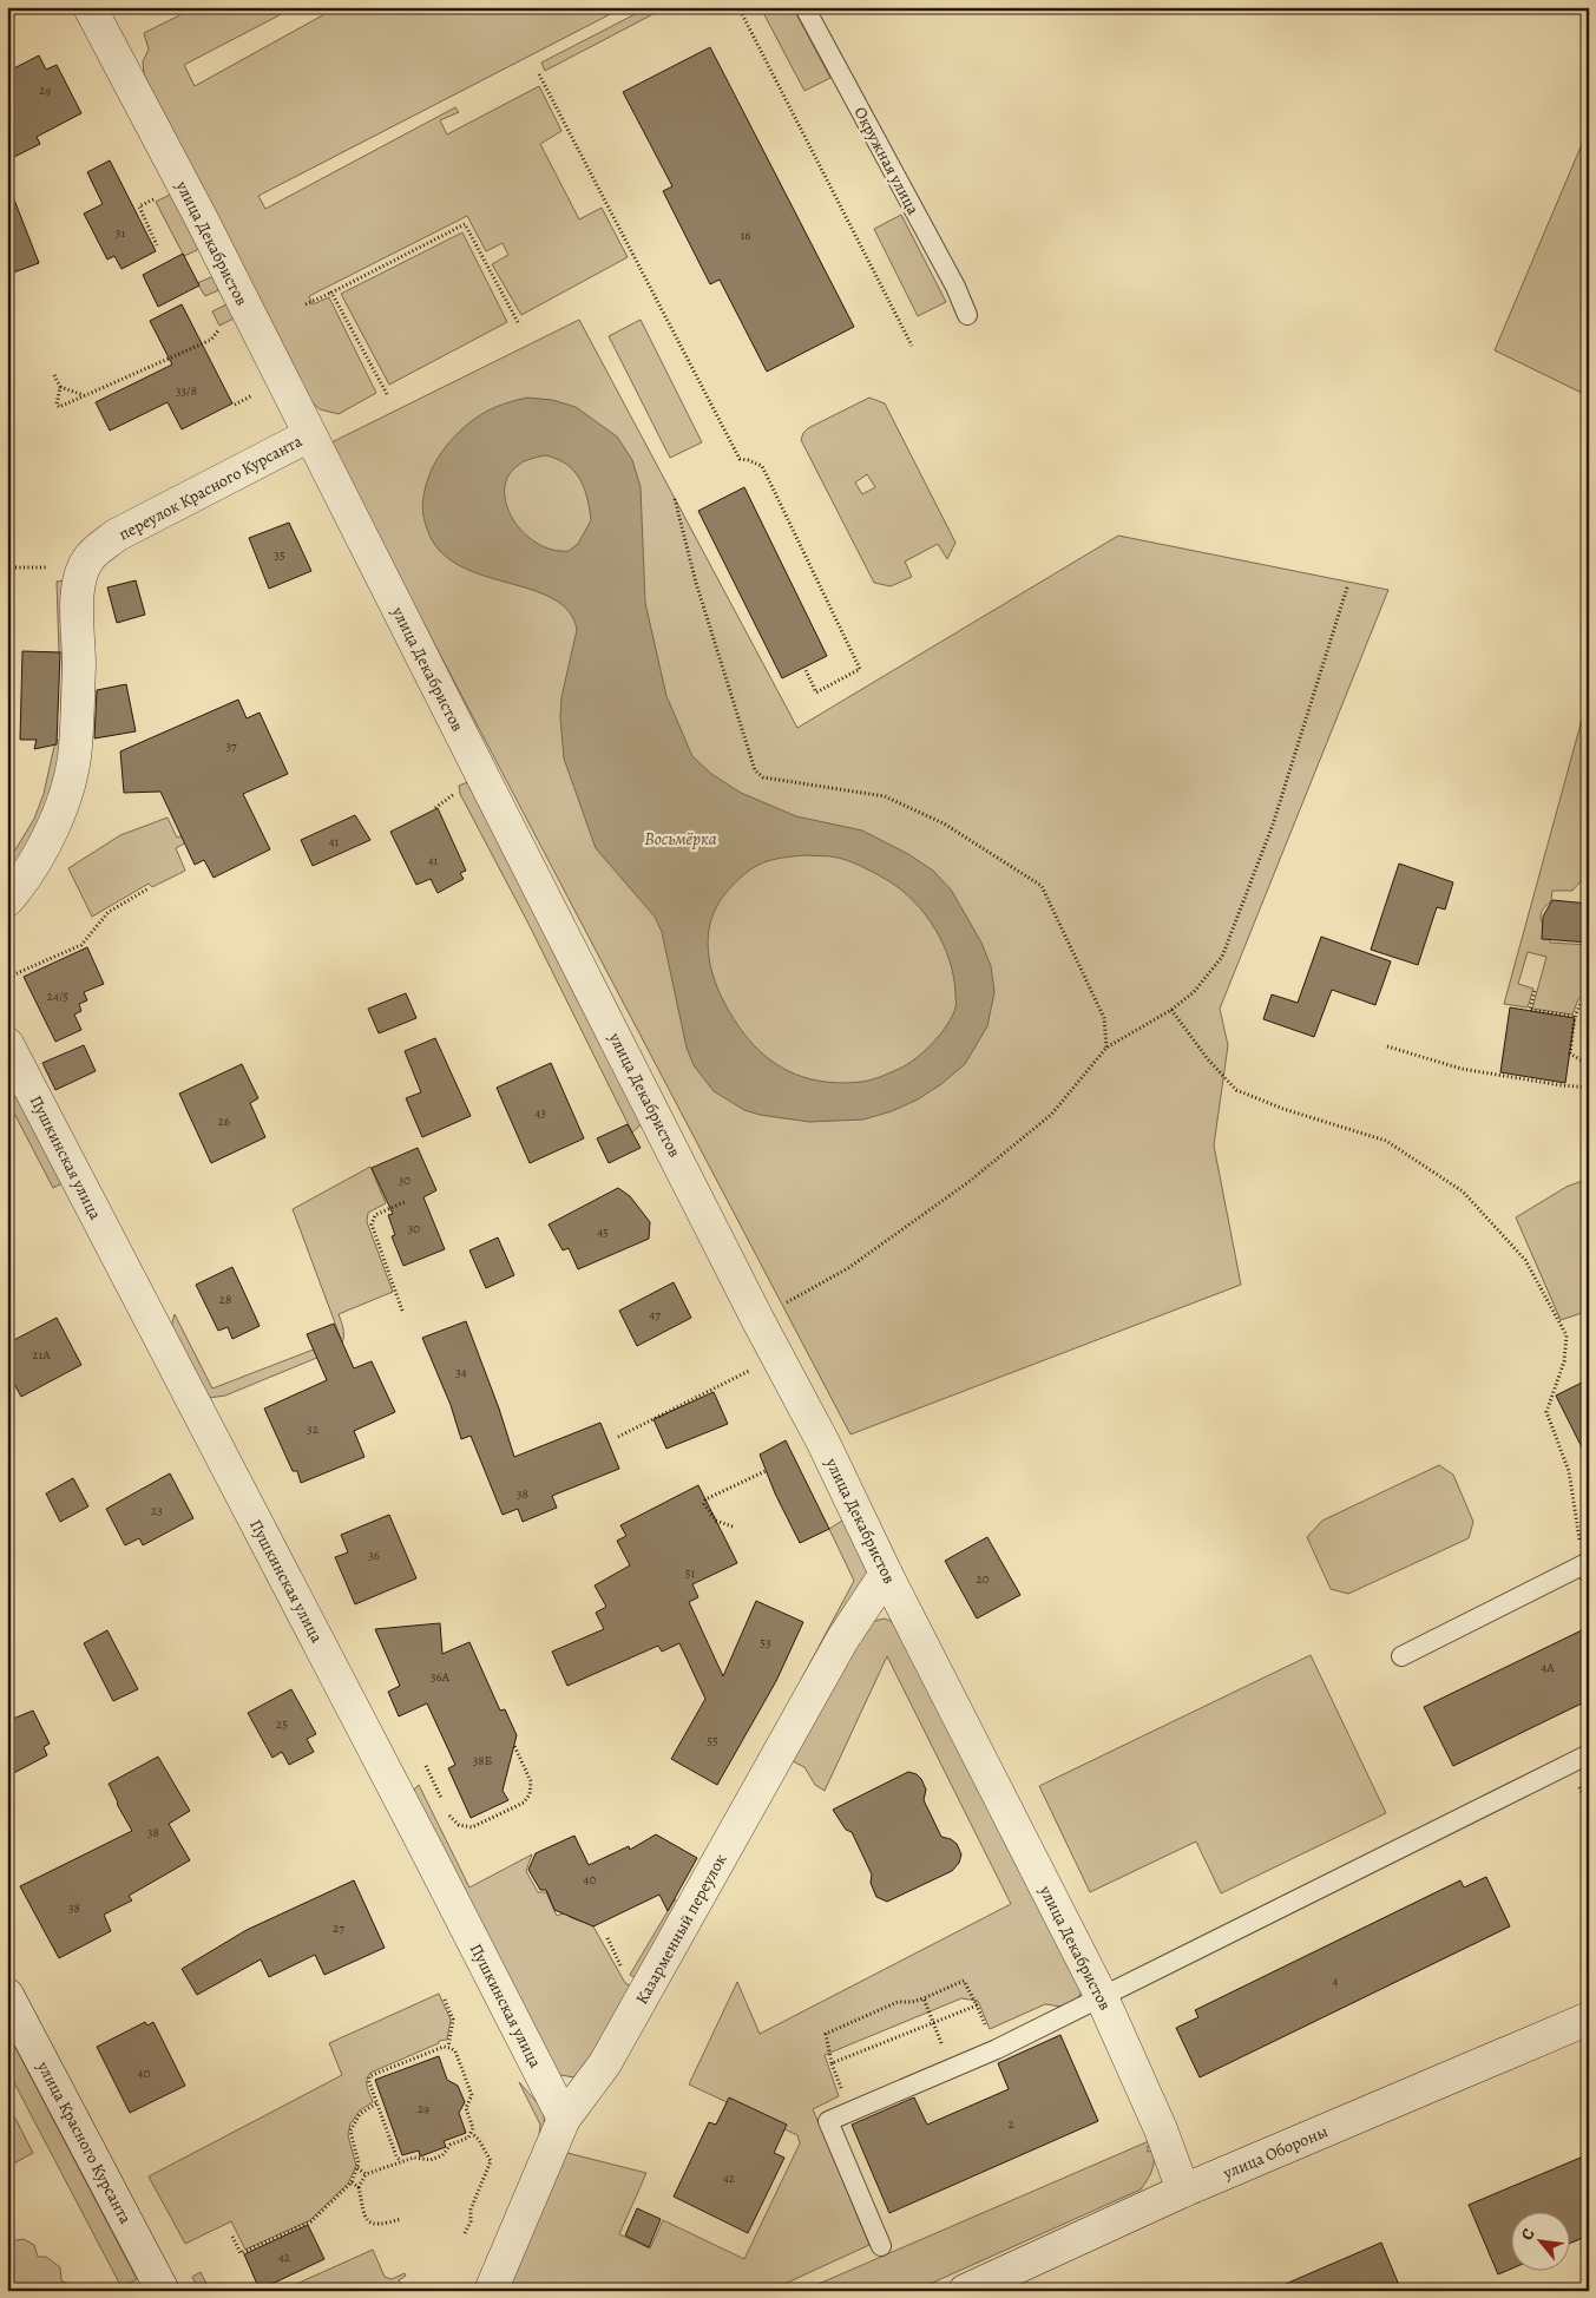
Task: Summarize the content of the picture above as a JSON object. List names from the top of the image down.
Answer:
{
  "streets": {
    "street": [
      "улица Декабристов",
      "переулок Красного Курсанта",
      "Пушкинская улица",
      "Казарменный переулок",
      "улица Красного Курсанта",
      "улица Обороны"
    ],
    "lane": ["Окружная улица"]
  },
  "crossings": [
    ["улица Декабристов", "переулок Красного Курсанта"],
    ["улица Декабристов", "Казарменный переулок"],
    ["улица Декабристов", "улица Обороны"],
    ["Пушкинская улица", "Казарменный переулок"]
  ],
  "water": ["Восьмёрка"],
  "house_numbers": [
    "29",
    "31",
    "16",
    "33/8",
    "35",
    "37",
    "41",
    "41",
    "24/5",
    "43",
    "26",
    "30",
    "30",
    "45",
    "28",
    "47",
    "21А",
    "34",
    "32",
    "38",
    "23",
    "36",
    "51",
    "20",
    "53",
    "4А",
    "36А",
    "25",
    "55",
    "38Б",
    "38",
    "40",
    "38",
    "27",
    "4",
    "40",
    "29",
    "2",
    "42",
    "42"
  ],
  "north": "top left"
}
